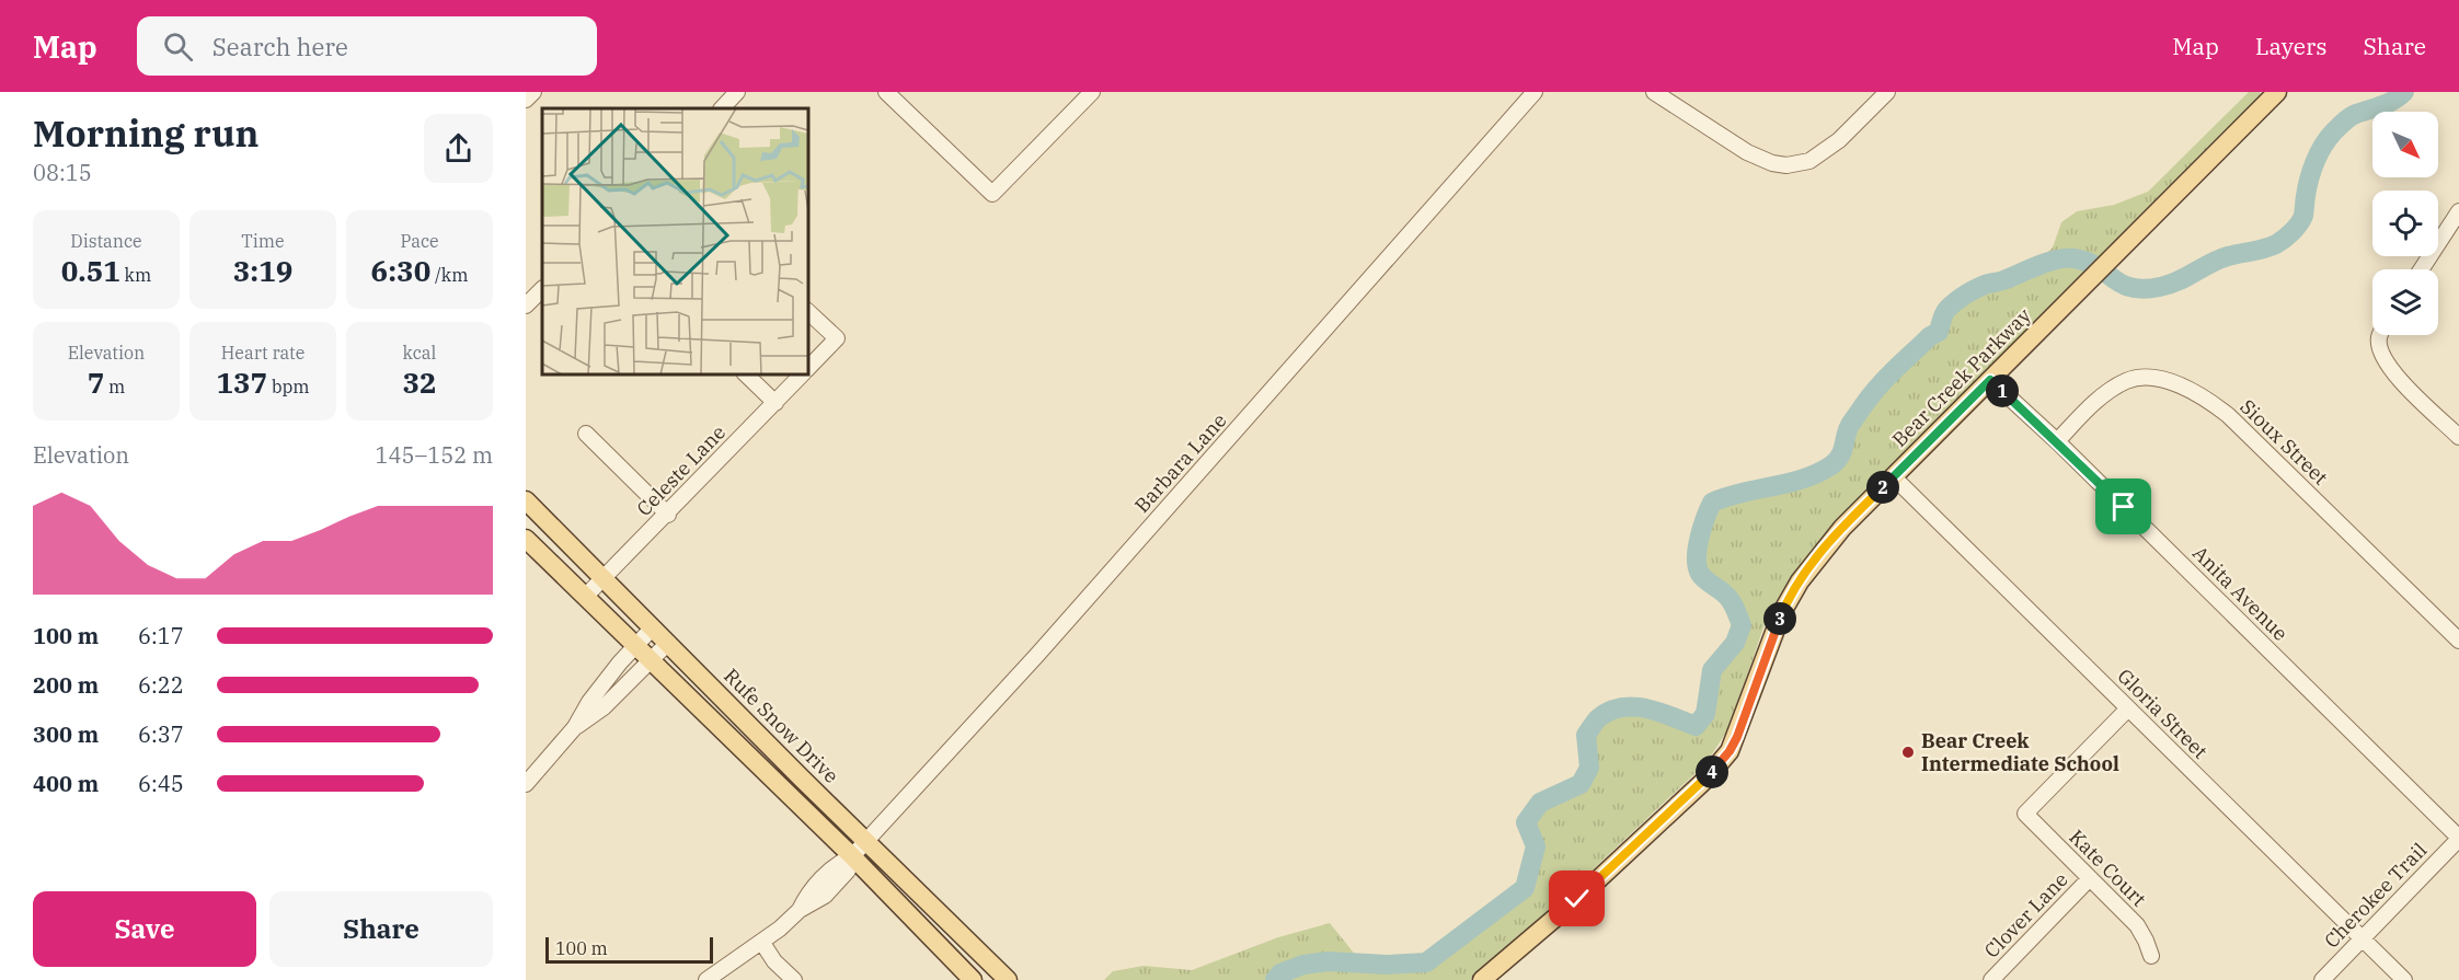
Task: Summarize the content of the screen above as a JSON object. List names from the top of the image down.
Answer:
{
  "streets": {
    "main road": ["Bear Creek Parkway", "Rufe Snow Drive"],
    "street": [
      "Sioux Street",
      "Barbara Lane",
      "Celeste Lane",
      "Anita Avenue",
      "Gloria Street",
      "Kate Court",
      "Cherokee Trail",
      "Clover Lane"
    ]
  },
  "crossings": [
    ["Bear Creek Parkway", "Anita Avenue"],
    ["Bear Creek Parkway", "Gloria Street"],
    ["Sioux Street", "Anita Avenue"],
    ["Barbara Lane", "Rufe Snow Drive"],
    ["Celeste Lane", "Rufe Snow Drive"],
    ["Anita Avenue", "Cherokee Trail"],
    ["Gloria Street", "Kate Court"],
    ["Gloria Street", "Cherokee Trail"],
    ["Kate Court", "Clover Lane"]
  ],
  "places": ["Bear Creek Intermediate School"],
  "scale_bar": "100 m",
  "north": "bottom right",
  "page": {
    "header": "Map",
    "search": "Search here",
    "nav": ["Map", "Layers", "Share"],
    "heading": ["Morning run", "08:15"],
    "stats": [
      ["Distance", "0.51 km"],
      ["Time", "3:19"],
      ["Pace", "6:30 /km"],
      ["Elevation", "7 m"],
      ["Heart rate", "137 bpm"],
      ["kcal", "32"]
    ],
    "pins": [
      "1",
      "2",
      "3",
      "4"
    ],
    "chart": ["Elevation", "145–152 m"],
    "list": [
      {
        "name": "100 m",
        "note": "6:17"
      },
      {
        "name": "200 m",
        "note": "6:22"
      },
      {
        "name": "300 m",
        "note": "6:37"
      },
      {
        "name": "400 m",
        "note": "6:45"
      }
    ],
    "buttons": ["Save", "Share"],
    "scale": "100 m"
  }
}
